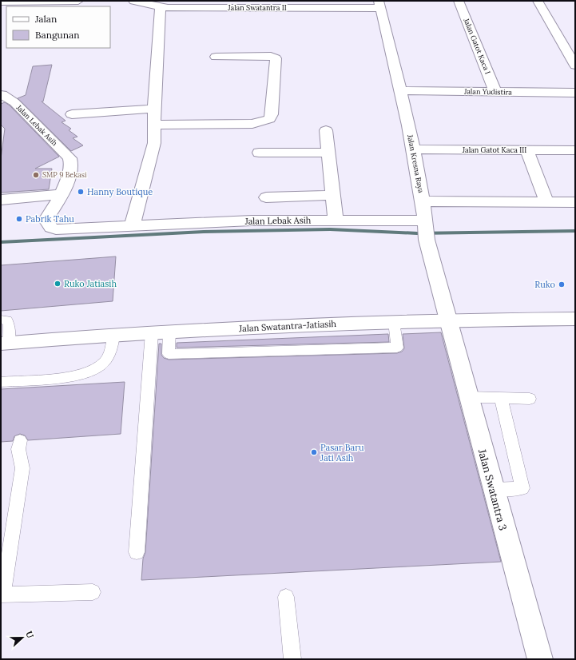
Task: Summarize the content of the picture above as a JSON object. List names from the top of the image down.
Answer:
{
  "streets": {
    "street": [
      "Jalan Swatantra II",
      "Jalan Gatot Kaca I",
      "Jalan Yudistira",
      "Jalan Lebak Asih",
      "Jalan Gatot Kaca III",
      "Jalan Kresna Raya",
      "Jalan Swatantra-Jatiasih",
      "Jalan Swatantra 3"
    ]
  },
  "crossings": [
    ["Jalan Swatantra II", "Jalan Kresna Raya"],
    ["Jalan Gatot Kaca I", "Jalan Yudistira"],
    ["Jalan Yudistira", "Jalan Kresna Raya"],
    ["Jalan Lebak Asih", "Jalan Kresna Raya"],
    ["Jalan Gatot Kaca III", "Jalan Kresna Raya"],
    ["Jalan Kresna Raya", "Jalan Swatantra-Jatiasih"],
    ["Jalan Kresna Raya", "Jalan Swatantra 3"],
    ["Jalan Swatantra-Jatiasih", "Jalan Swatantra 3"]
  ],
  "places": [
    "SMP 9 Bekasi",
    "Hanny Boutique",
    "Pabrik Tahu",
    "Ruko Jatiasih",
    "Ruko",
    "Pasar Baru Jati Asih"
  ],
  "legend": ["Jalan", "Bangunan"],
  "north": "right"
}
